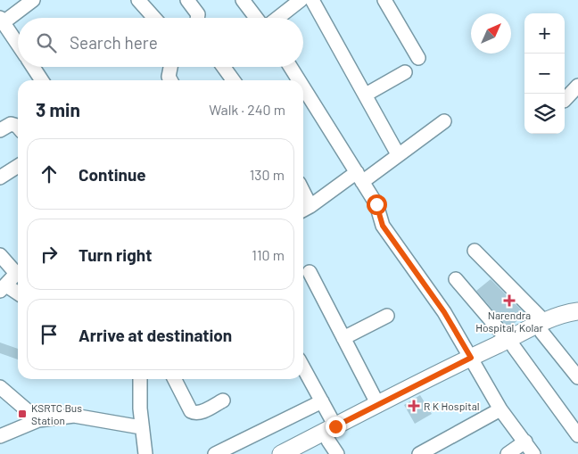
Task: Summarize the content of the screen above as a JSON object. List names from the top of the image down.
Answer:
{
  "places": {
    "health": ["Narendra Hospital, Kolar", "R K Hospital"],
    "transit": ["KSRTC Bus Station"]
  },
  "north": "top right",
  "page": {
    "map_buttons": ["+", "−"],
    "search": "Search here",
    "heading": ["3 min", "Walk · 240 m"],
    "list": [
      ["Continue", "130 m"],
      ["Turn right", "110 m"],
      "Arrive at destination"
    ]
  }
}
